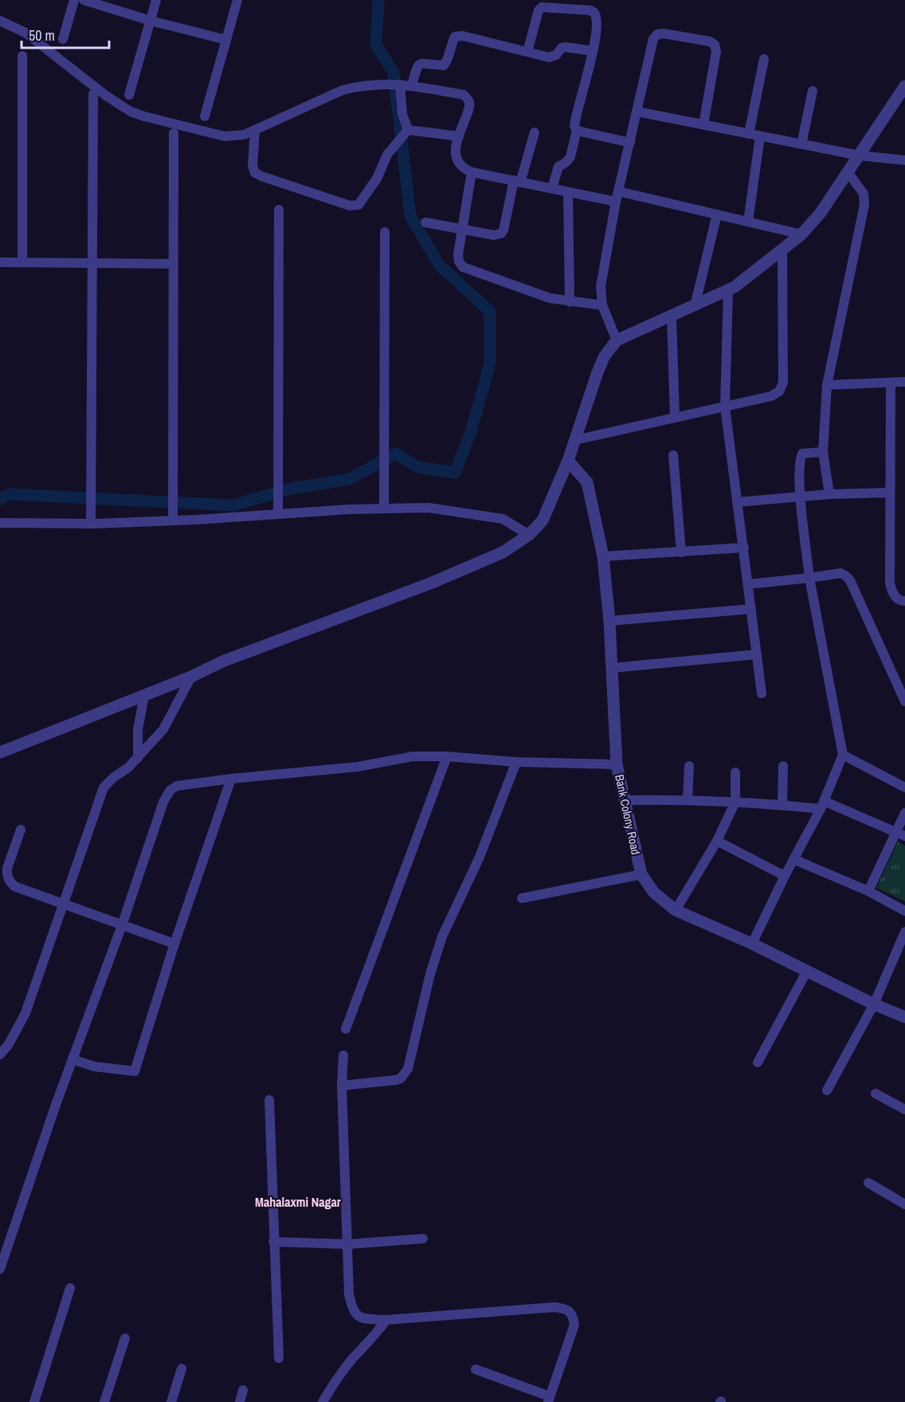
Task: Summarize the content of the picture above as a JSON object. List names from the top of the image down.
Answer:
{
  "streets": {
    "street": ["Bank Colony Road"]
  },
  "districts": ["Mahalaxmi Nagar"],
  "scale_bar": "50 m"
}
